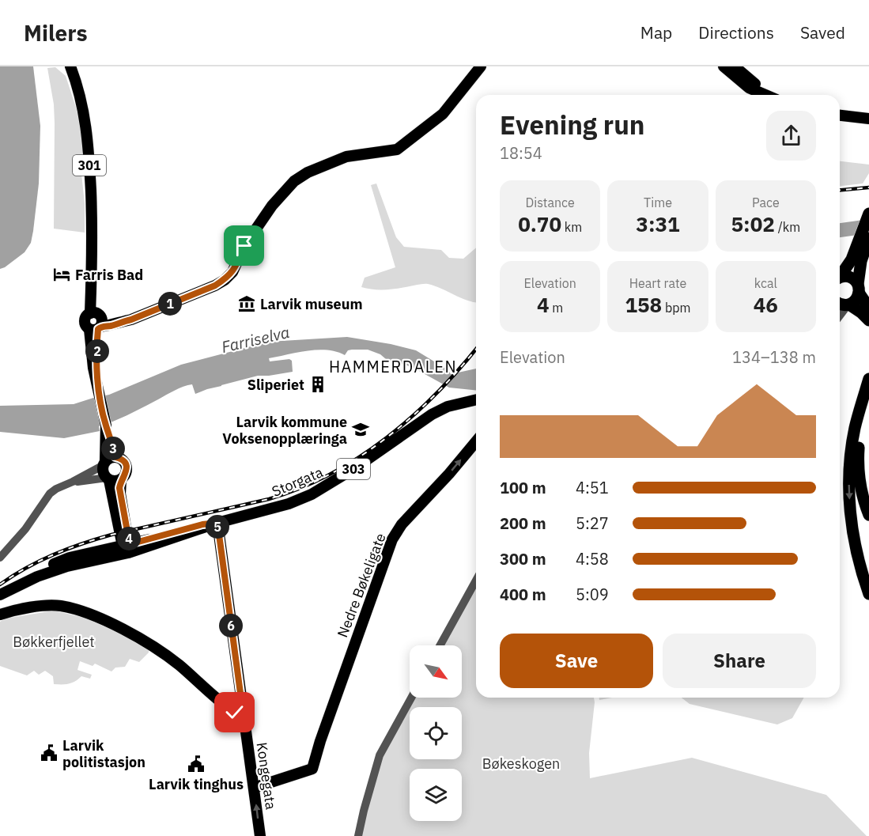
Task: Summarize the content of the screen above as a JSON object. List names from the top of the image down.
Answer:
{
  "streets": {
    "main road": [
      "301",
      "303",
      "Storgata",
      "Nedre Bøkeligate",
      "Kongegata"
    ]
  },
  "crossings": [
    ["301", "Storgata"],
    ["Storgata", "Kongegata"],
    ["Nedre Bøkeligate", "Kongegata"]
  ],
  "one_way": ["Nedre Bøkeligate"],
  "districts": ["HAMMERDALEN"],
  "water": ["Farriselva"],
  "parks": ["Bøkkerfjellet", "Bøkeskogen"],
  "places": {
    "hotel": ["Farris Bad"],
    "museum": ["Larvik museum"],
    "building": ["Sliperiet"],
    "school or university": ["Larvik kommune Voksenopplæringa"],
    "public building": ["Larvik politistasjon", "Larvik tinghus"]
  },
  "north": "bottom right",
  "page": {
    "header": "Milers",
    "nav": ["Map", "Directions", "Saved"],
    "heading": ["Evening run", "18:54"],
    "stats": [
      ["Distance", "0.70 km"],
      ["Time", "3:31"],
      ["Pace", "5:02 /km"],
      ["Elevation", "4 m"],
      ["Heart rate", "158 bpm"],
      ["kcal", "46"]
    ],
    "pins": [
      "1",
      "2",
      "3",
      "5",
      "4",
      "6"
    ],
    "chart": ["Elevation", "134–138 m"],
    "list": [
      {
        "name": "100 m",
        "note": "4:51"
      },
      {
        "name": "200 m",
        "note": "5:27"
      },
      {
        "name": "300 m",
        "note": "4:58"
      },
      {
        "name": "400 m",
        "note": "5:09"
      }
    ],
    "buttons": ["Save", "Share"]
  }
}
